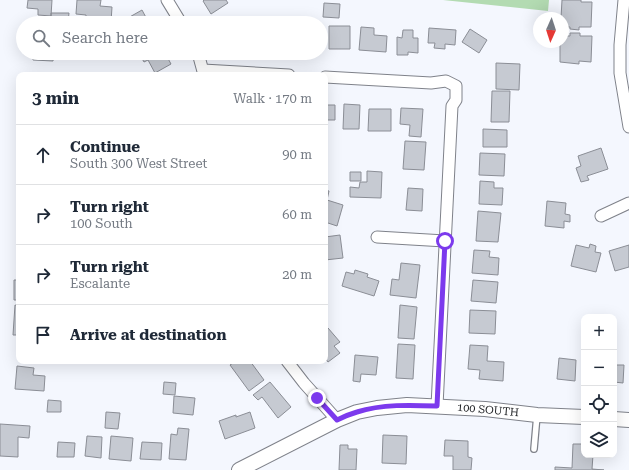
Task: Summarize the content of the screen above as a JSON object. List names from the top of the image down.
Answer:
{
  "streets": {
    "street": ["100 SOUTH"]
  },
  "north": "bottom",
  "page": {
    "search": "Search here",
    "heading": ["3 min", "Walk · 170 m"],
    "list": [
      ["Continue", "South 300 West Street", "90 m"],
      ["Turn right", "100 South", "60 m"],
      ["Turn right", "Escalante", "20 m"],
      "Arrive at destination"
    ],
    "map_buttons": ["+", "−"]
  }
}
